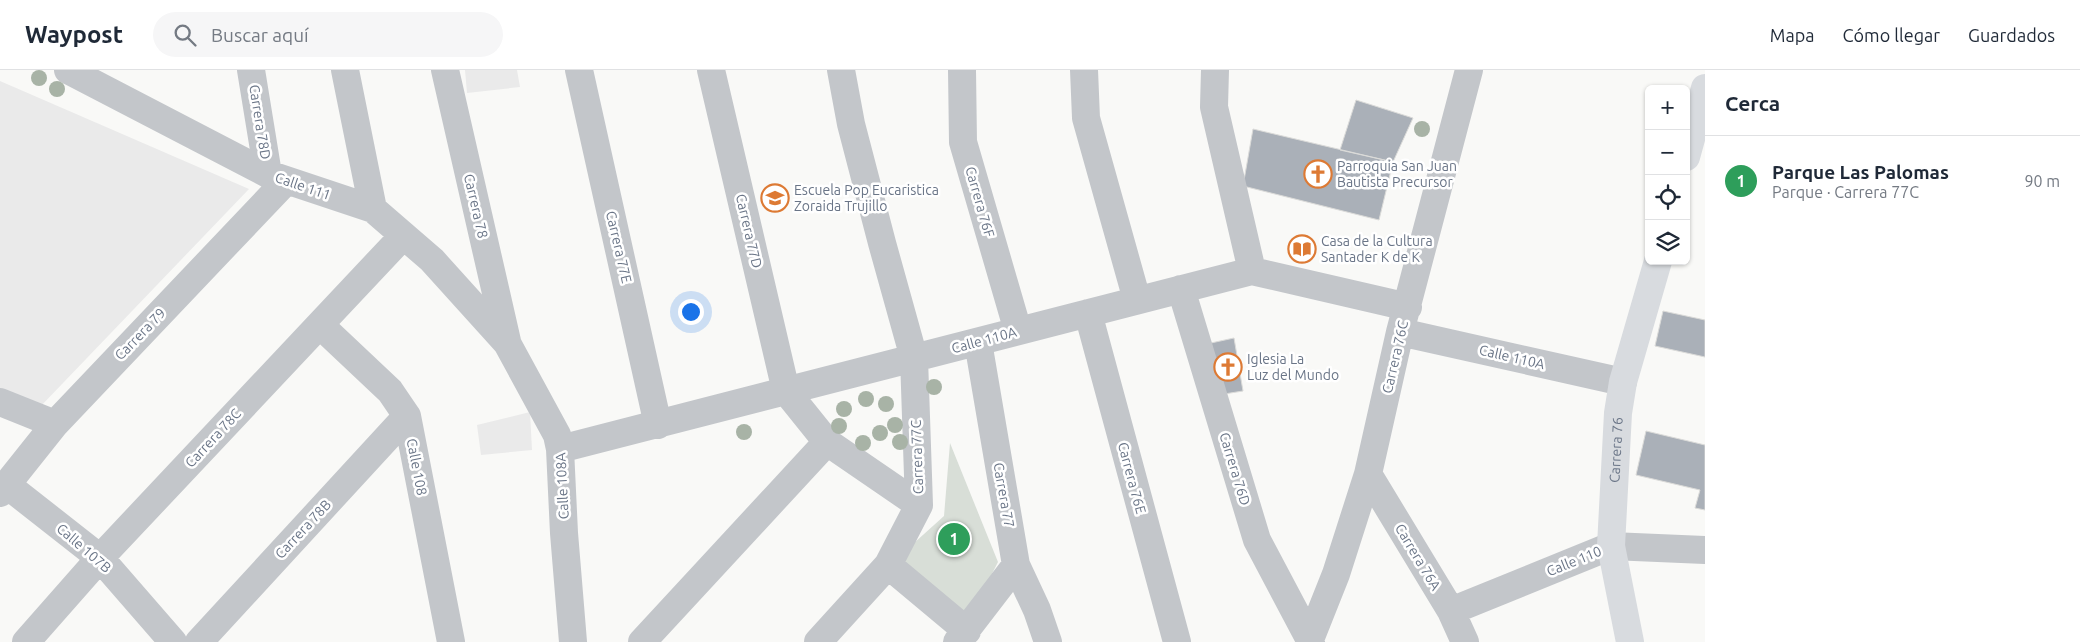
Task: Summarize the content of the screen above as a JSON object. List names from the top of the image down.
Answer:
{
  "streets": {
    "main road": ["Carrera 76"],
    "street": [
      "Carrera 78D",
      "Calle 111",
      "Carrera 76F",
      "Carrera 78",
      "Carrera 77D",
      "Carrera 77E",
      "Carrera 79",
      "Calle 110A",
      "Carrera 76C",
      "Carrera 78C",
      "Carrera 77C",
      "Calle 108",
      "Carrera 76D",
      "Carrera 76E",
      "Calle 108A",
      "Carrera 77",
      "Carrera 78B",
      "Calle 107B",
      "Carrera 76A",
      "Calle 110"
    ]
  },
  "crossings": [
    ["Carrera 78D", "Calle 111"],
    ["Carrera 78D", "Carrera 79"],
    ["Calle 111", "Carrera 78"],
    ["Calle 111", "Carrera 79"],
    ["Calle 111", "Carrera 78C"],
    ["Calle 111", "Calle 108A"],
    ["Carrera 76F", "Calle 110A"],
    ["Carrera 78", "Calle 108A"],
    ["Carrera 77D", "Calle 110A"],
    ["Carrera 77E", "Calle 110A"],
    ["Carrera 79", "Calle 107B"],
    ["Calle 110A", "Carrera 76C"],
    ["Calle 110A", "Carrera 76"],
    ["Calle 110A", "Carrera 77C"],
    ["Calle 110A", "Carrera 76D"],
    ["Calle 110A", "Carrera 76E"],
    ["Calle 110A", "Calle 108A"],
    ["Calle 110A", "Carrera 77"],
    ["Carrera 76C", "Carrera 76D"],
    ["Carrera 76C", "Carrera 76A"],
    ["Carrera 78C", "Calle 108"],
    ["Carrera 78C", "Calle 107B"],
    ["Carrera 76", "Calle 110"],
    ["Calle 108", "Carrera 78B"],
    ["Carrera 76A", "Calle 110"]
  ],
  "places": {
    "church": ["Parroquia San Juan Bautista Precursor", "Iglesia La Luz del Mundo"],
    "school or university": ["Escuela Pop Eucaristica Zoraida Trujillo"],
    "library": ["Casa de la Cultura Santader K de K"]
  },
  "page": {
    "header": "Waypost",
    "search": "Buscar aquí",
    "nav": ["Mapa", "Cómo llegar", "Guardados"],
    "heading": "Cerca",
    "map_buttons": ["+", "−"],
    "list": [
      {
        "mark": "1",
        "name": "Parque Las Palomas",
        "note": "Parque · Carrera 77C",
        "value": "90 m"
      }
    ],
    "pins": "1"
  }
}
